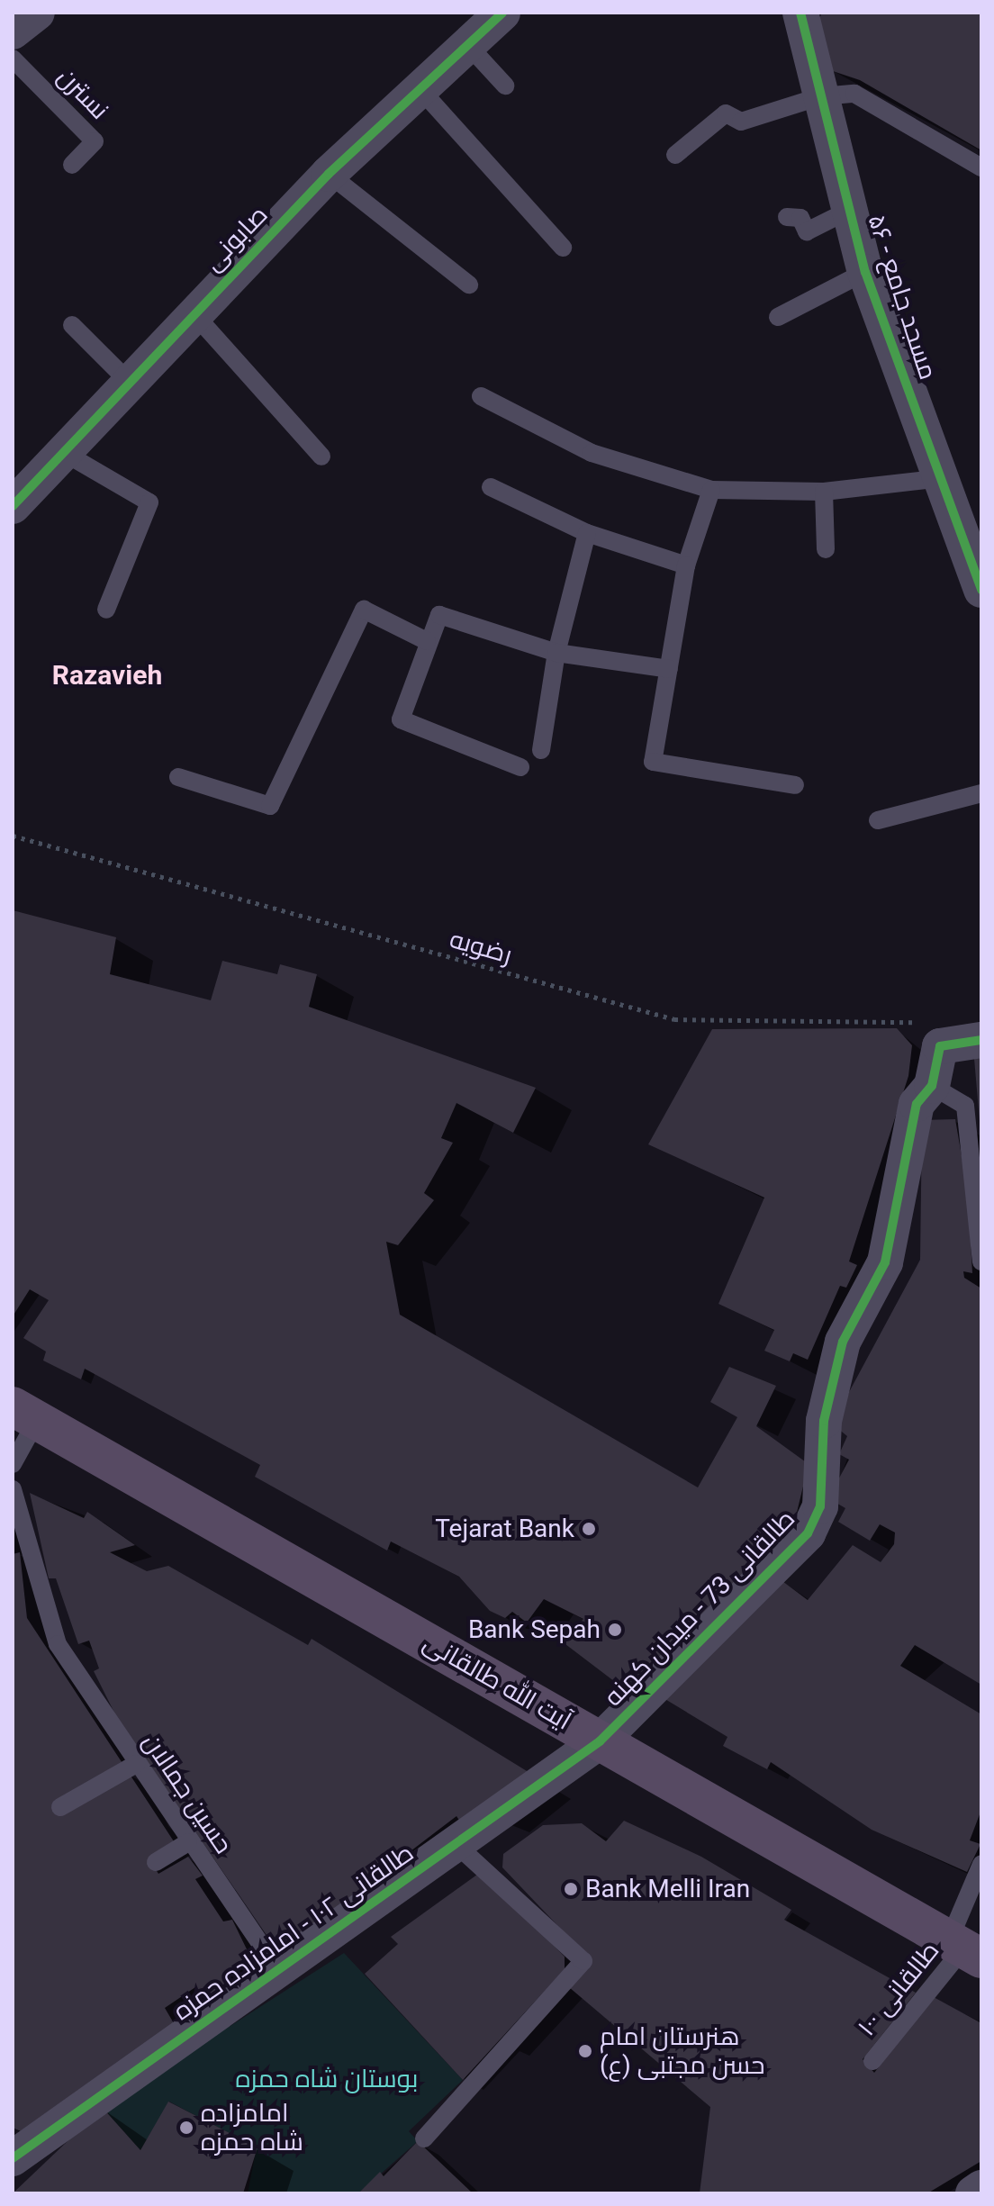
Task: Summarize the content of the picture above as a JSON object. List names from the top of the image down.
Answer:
{
  "streets": {
    "main road": ["آیت الله طالقانی"],
    "street": [
      "صابونی",
      "۵۶ - مسجد جامع",
      "طالقانی 73 - میدان کهنه",
      "طالقانی ۱۰۲ - امامزاده حمزه"
    ],
    "lane": ["نسترن", "حسین جمالان", "طالقانی ۱۰۰"],
    "path": ["رضویه"]
  },
  "crossings": [
    ["رضویه", "طالقانی 73 - میدان کهنه"],
    ["طالقانی 73 - میدان کهنه", "آیت الله طالقانی"],
    ["طالقانی 73 - میدان کهنه", "طالقانی ۱۰۲ - امامزاده حمزه"],
    ["آیت الله طالقانی", "طالقانی ۱۰۲ - امامزاده حمزه"],
    ["آیت الله طالقانی", "طالقانی ۱۰۰"],
    ["حسین جمالان", "طالقانی ۱۰۲ - امامزاده حمزه"]
  ],
  "districts": ["Razavieh"],
  "parks": ["بوستان شاه حمزه"],
  "places": [
    "Tejarat Bank",
    "Bank Sepah",
    "Bank Melli Iran",
    "هنرستان امام حسن مجتبی (ع)",
    "امامزاده شاه حمزه"
  ]
}
